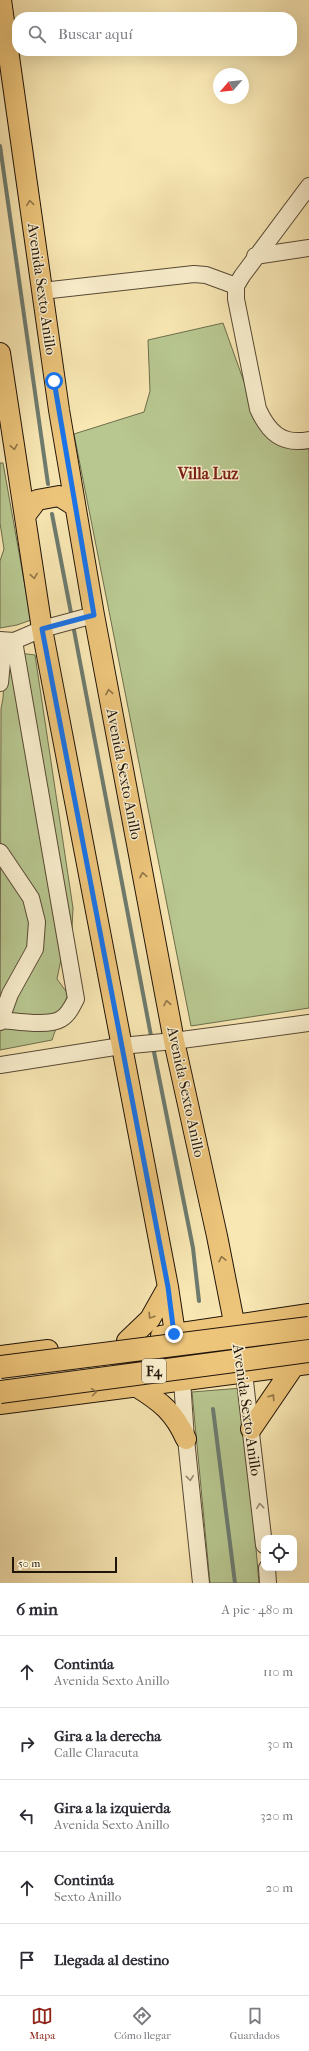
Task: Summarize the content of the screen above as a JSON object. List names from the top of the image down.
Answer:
{
  "streets": {
    "highway": ["F4"],
    "main road": ["Avenida Sexto Anillo"]
  },
  "districts": ["Villa Luz"],
  "scale_bar": "50 m",
  "north": "bottom left",
  "page": {
    "search": "Buscar aquí",
    "scale": "50 m",
    "heading": ["6 min", "A pie · 480 m"],
    "list": [
      ["Continúa", "Avenida Sexto Anillo", "110 m"],
      ["Gira a la derecha", "Calle Claracuta", "30 m"],
      ["Gira a la izquierda", "Avenida Sexto Anillo", "320 m"],
      ["Continúa", "Sexto Anillo", "20 m"],
      "Llegada al destino"
    ],
    "nav": ["Mapa", "Cómo llegar", "Guardados"]
  }
}
